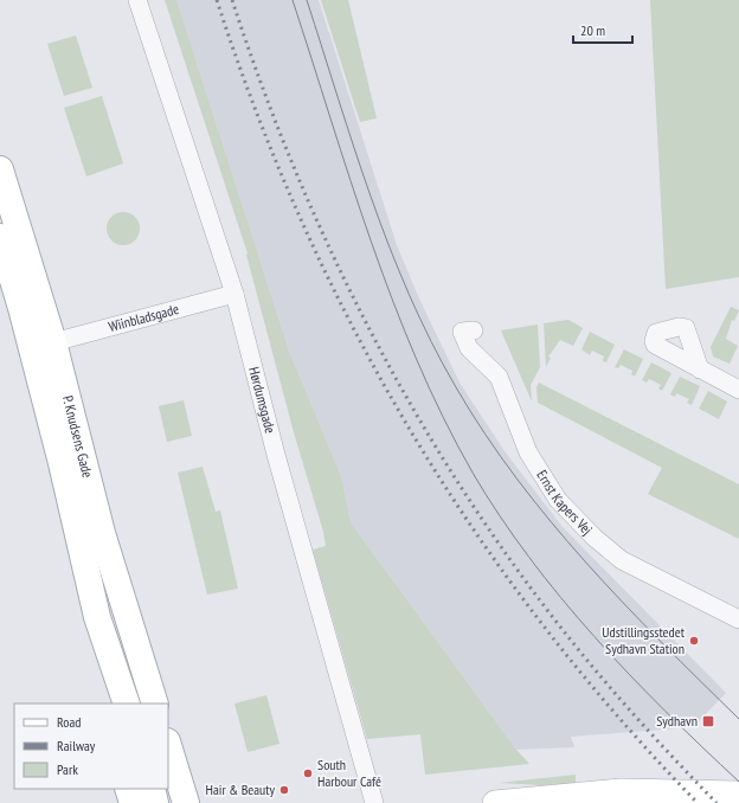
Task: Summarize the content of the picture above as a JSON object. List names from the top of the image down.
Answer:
{
  "streets": {
    "main road": ["P. Knudsens Gade"],
    "street": ["Wiinbladsgade", "Hørdumsgade", "Ernst Kapers Vej"]
  },
  "crossings": [
    ["Wiinbladsgade", "Hørdumsgade"],
    ["Wiinbladsgade", "P. Knudsens Gade"]
  ],
  "places": {
    "other": ["Udstillingsstedet Sydhavn Station", "South Harbour Café", "Hair & Beauty"],
    "transit": ["Sydhavn"]
  },
  "legend": ["Road", "Railway", "Park"],
  "scale_bar": "20 m"
}
